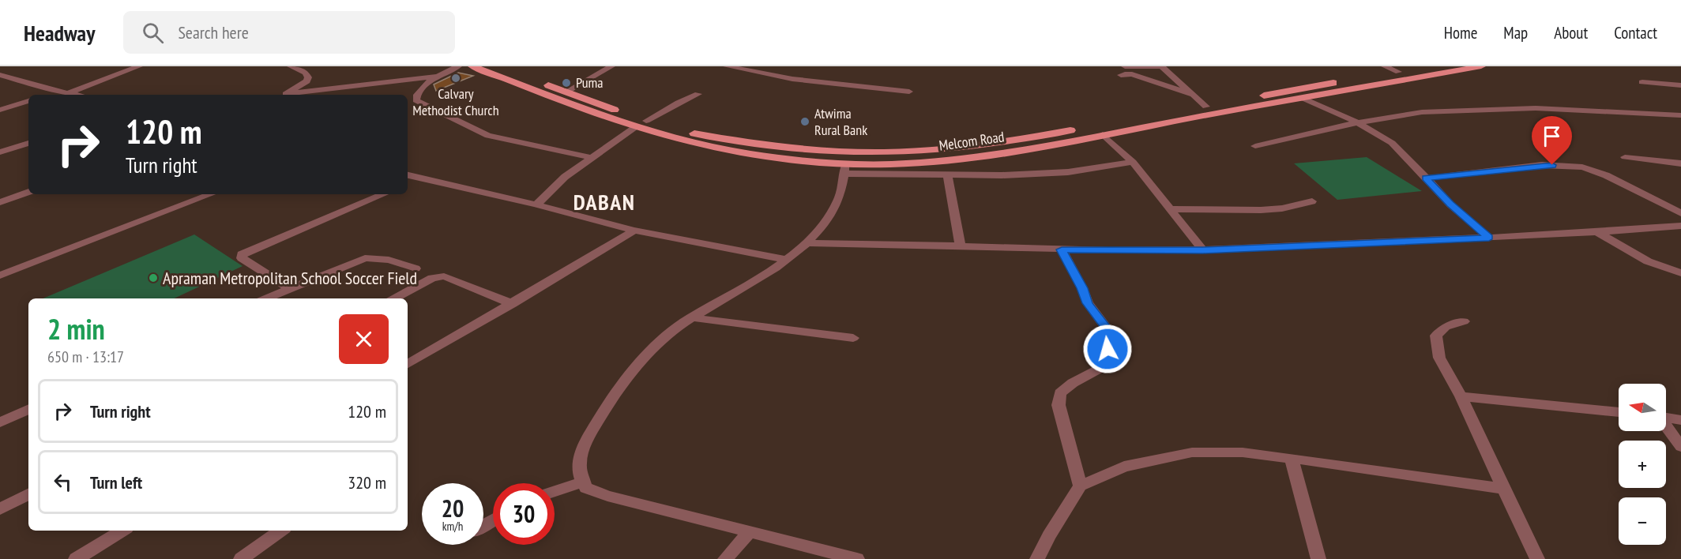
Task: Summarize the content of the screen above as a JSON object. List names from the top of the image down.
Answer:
{
  "streets": {
    "main road": ["Melcom Road"]
  },
  "districts": ["DABAN"],
  "places": [
    "Calvary Methodist Church",
    "Puma",
    "Atwima Rural Bank",
    "Apraman Metropolitan School Soccer Field"
  ],
  "north": "left",
  "page": {
    "header": "Headway",
    "search": "Search here",
    "nav": [
      "Home",
      "Map",
      "About",
      "Contact"
    ],
    "turn": ["120 m", "Turn right"],
    "heading": ["2 min", "650 m · 13:17"],
    "list": [
      {
        "name": "Turn right",
        "value": "120 m"
      },
      {
        "name": "Turn left",
        "value": "320 m"
      }
    ],
    "map_buttons": ["+", "−"],
    "speed": "20 km/h",
    "limit": "30"
  }
}
